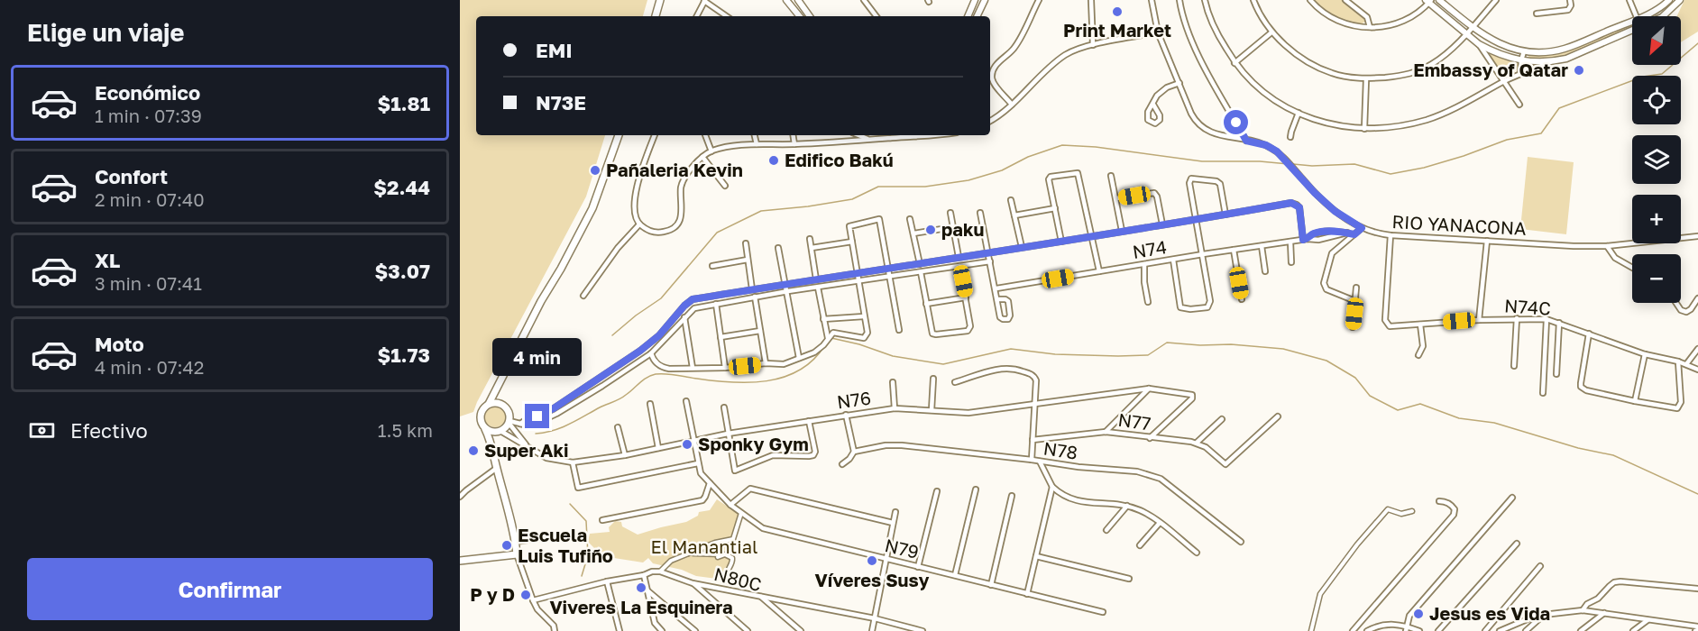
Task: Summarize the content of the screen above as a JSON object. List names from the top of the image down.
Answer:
{
  "streets": {
    "street": [
      "RIO YANACONA",
      "N74",
      "N74C",
      "N76",
      "N77",
      "N78",
      "N79",
      "N80C"
    ]
  },
  "crossings": [
    ["RIO YANACONA", "N74C"],
    ["N76", "N77"],
    ["N76", "N79"]
  ],
  "parks": ["El Manantial"],
  "places": [
    "Print Market",
    "Embassy of Qatar",
    "Edifico Bakú",
    "Pañaleria Kevin",
    "paku",
    "Sponky Gym",
    "Super Aki",
    "Escuela Luis Tufiño",
    "Víveres Susy",
    "Viveres La Esquinera",
    "P y D",
    "Jesus es Vida"
  ],
  "north": "bottom left",
  "page": {
    "heading": "Elige un viaje",
    "map_buttons": ["+", "−"],
    "banner": ["EMI", "N73E"],
    "list": [
      {
        "name": "Económico",
        "note": "1 min · 07:39",
        "value": "$1.81"
      },
      {
        "name": "Confort",
        "note": "2 min · 07:40",
        "value": "$2.44"
      },
      {
        "name": "XL",
        "note": "3 min · 07:41",
        "value": "$3.07"
      },
      {
        "name": "Moto",
        "note": "4 min · 07:42",
        "value": "$1.73"
      }
    ],
    "bubble": "4 min",
    "pay": ["Efectivo", "1.5 km"],
    "buttons": "Confirmar"
  }
}
